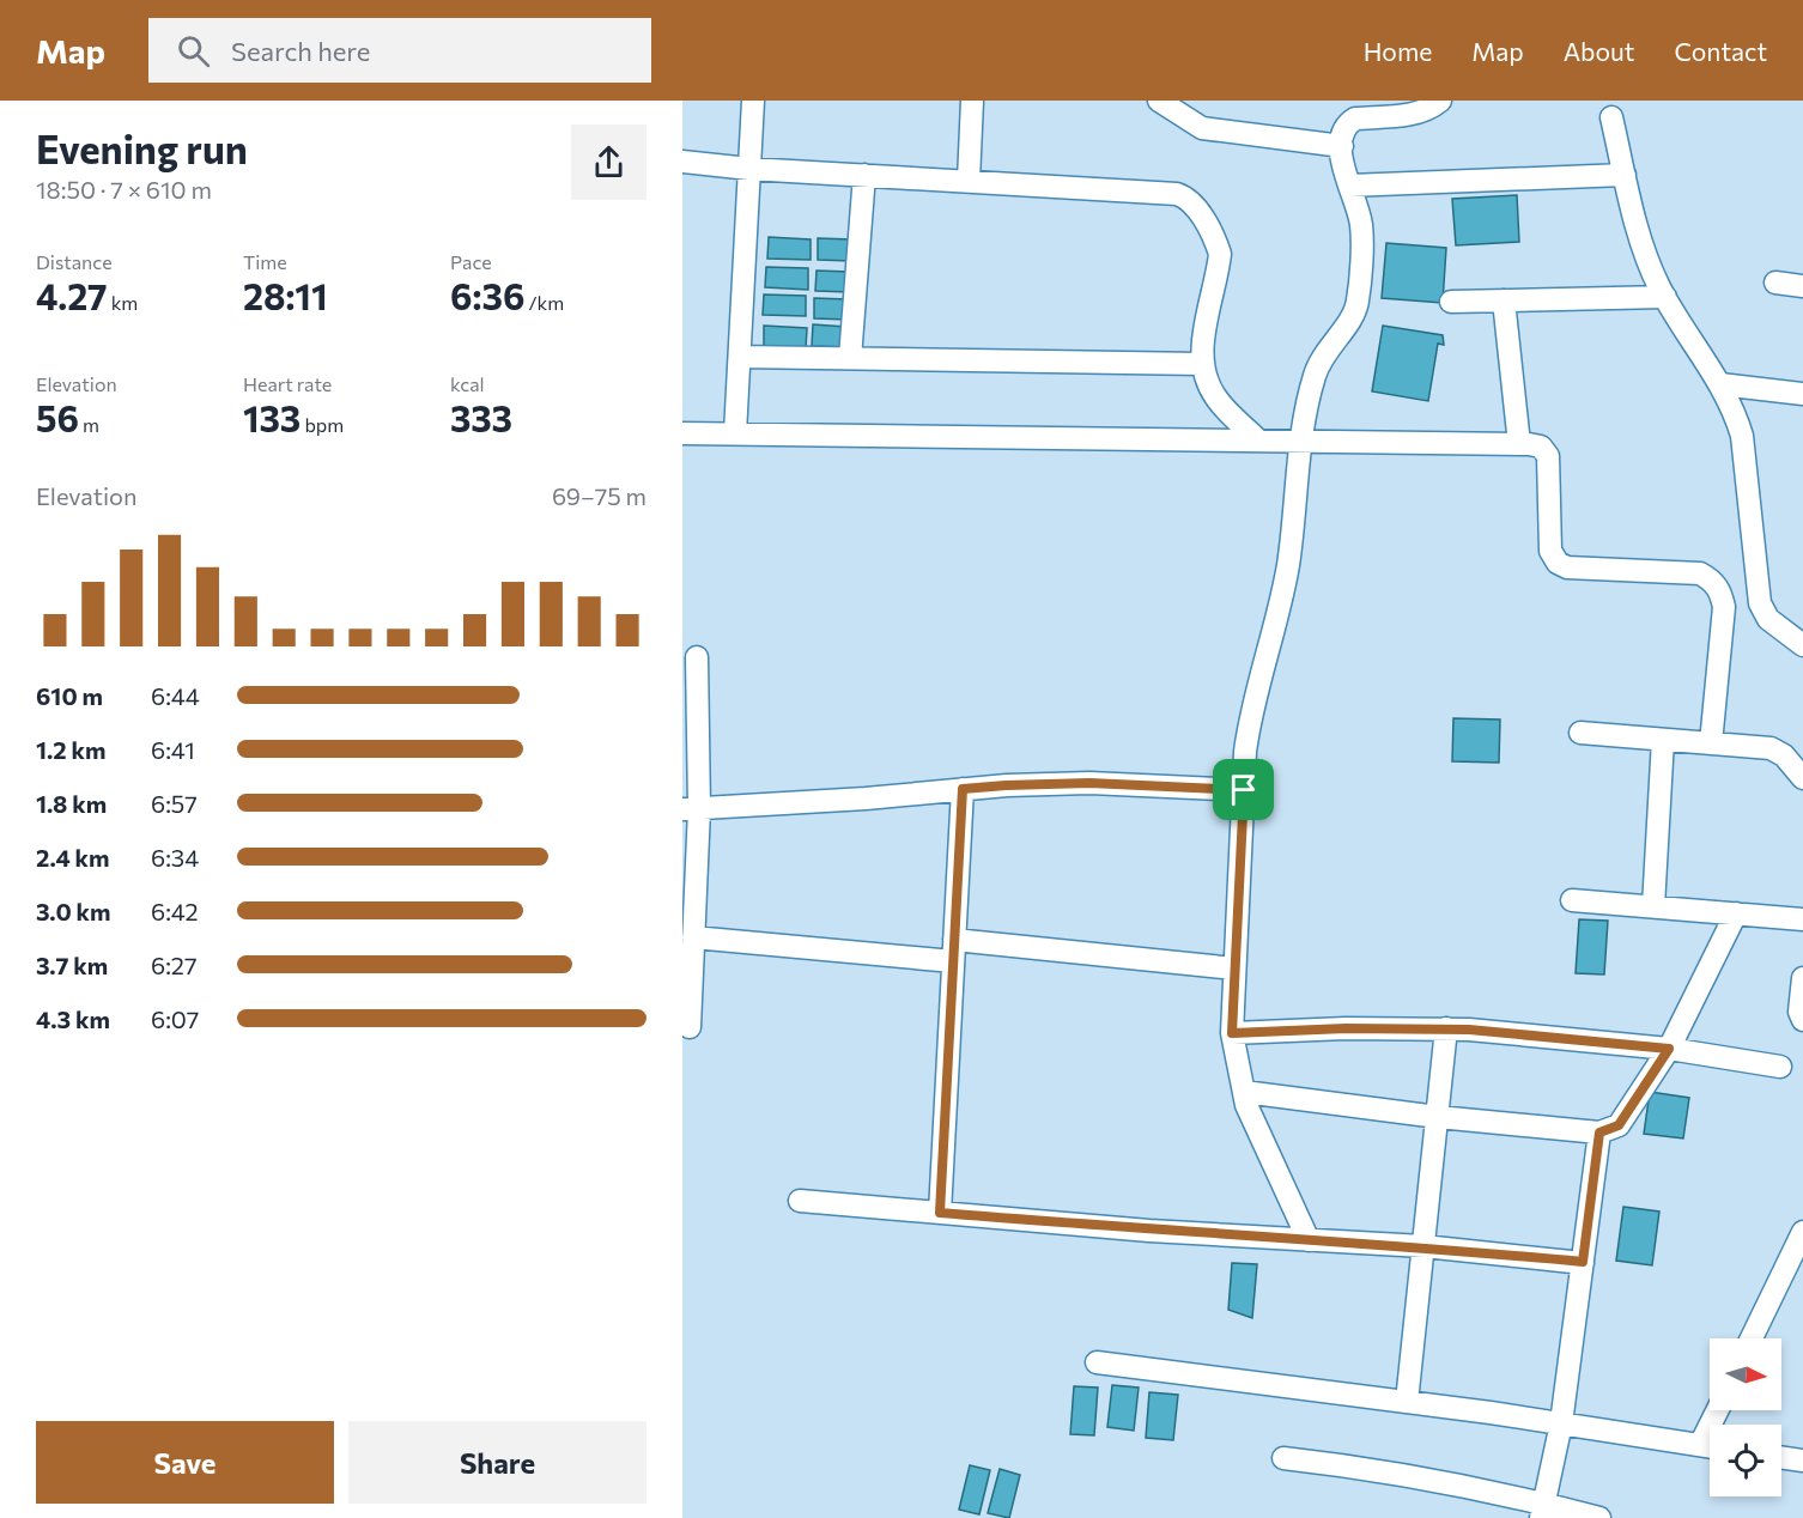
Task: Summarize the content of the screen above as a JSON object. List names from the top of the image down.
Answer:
{
  "north": "right",
  "page": {
    "header": "Map",
    "search": "Search here",
    "nav": [
      "Home",
      "Map",
      "About",
      "Contact"
    ],
    "heading": ["Evening run", "18:50 · 7 × 610 m"],
    "stats": [
      ["Distance", "4.27 km"],
      ["Time", "28:11"],
      ["Pace", "6:36 /km"],
      ["Elevation", "56 m"],
      ["Heart rate", "133 bpm"],
      ["kcal", "333"]
    ],
    "chart": ["Elevation", "69–75 m"],
    "list": [
      {
        "name": "610 m",
        "note": "6:44"
      },
      {
        "name": "1.2 km",
        "note": "6:41"
      },
      {
        "name": "1.8 km",
        "note": "6:57"
      },
      {
        "name": "2.4 km",
        "note": "6:34"
      },
      {
        "name": "3.0 km",
        "note": "6:42"
      },
      {
        "name": "3.7 km",
        "note": "6:27"
      },
      {
        "name": "4.3 km",
        "note": "6:07"
      }
    ],
    "buttons": ["Save", "Share"]
  }
}
